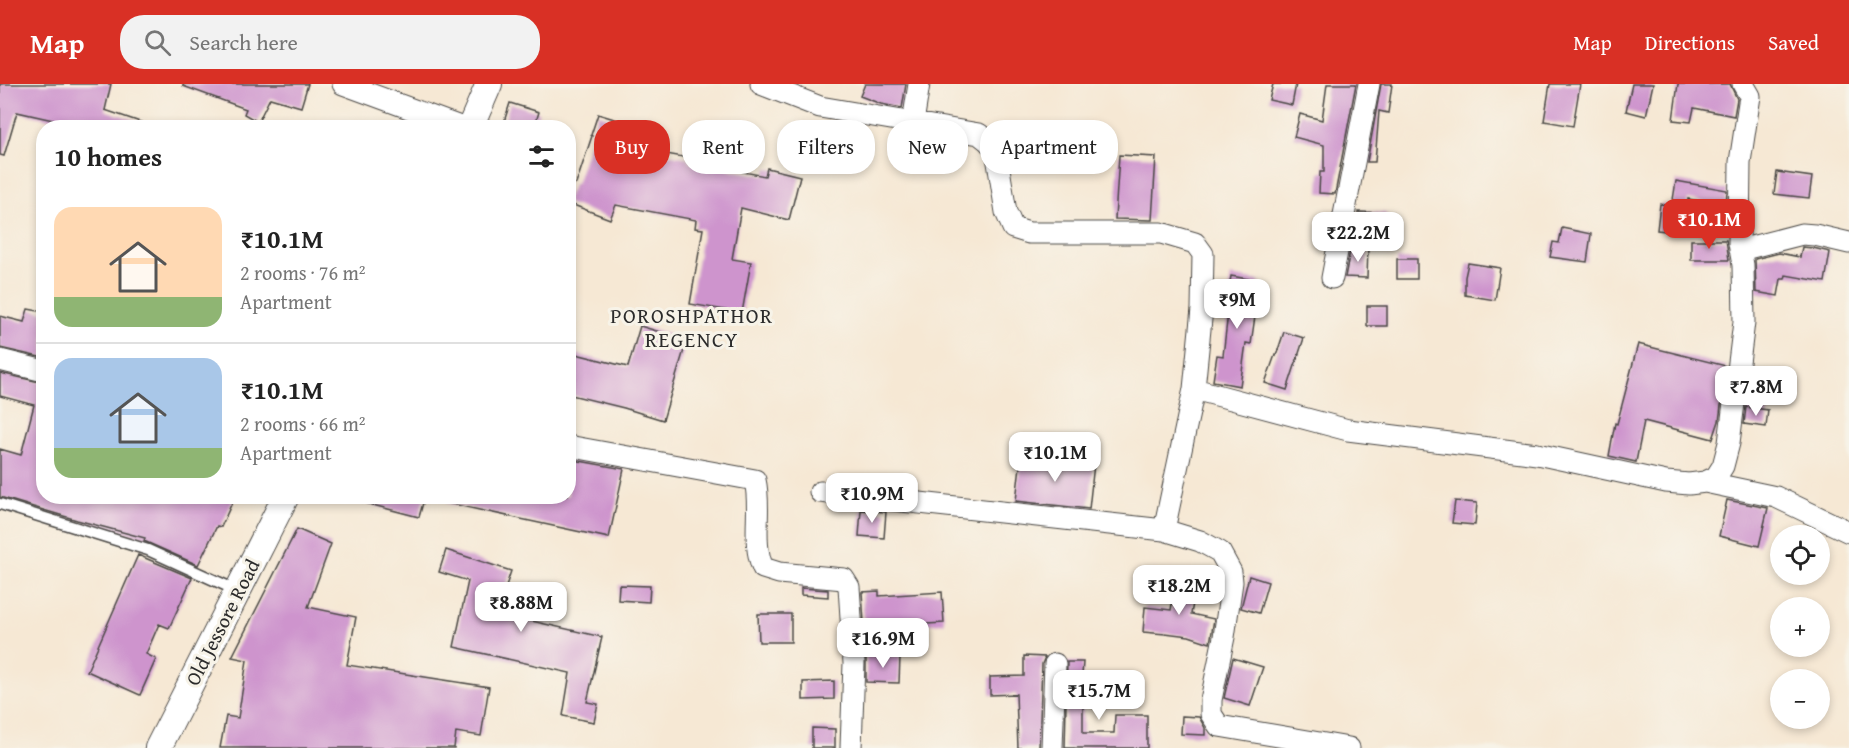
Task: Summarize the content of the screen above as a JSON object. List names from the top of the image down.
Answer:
{
  "streets": {
    "street": ["Old Jessore Road"]
  },
  "districts": ["POROSHPATHOR REGENCY"],
  "page": {
    "header": "Map",
    "search": "Search here",
    "nav": ["Map", "Directions", "Saved"],
    "chip": [
      "Buy",
      "Rent",
      "Filters",
      "New",
      "Apartment"
    ],
    "heading": "10 homes",
    "list": [
      {
        "name": "₹10.1M",
        "note": "2 rooms · 76 m² · Apartment"
      },
      {
        "name": "₹10.1M",
        "note": "2 rooms · 66 m² · Apartment"
      }
    ],
    "price": [
      "₹10.1M",
      "₹22.2M",
      "₹9M",
      "₹7.8M",
      "₹10.1M",
      "₹10.9M",
      "₹18.2M",
      "₹8.88M",
      "₹16.9M",
      "₹15.7M"
    ],
    "map_buttons": ["+", "−"]
  }
}
